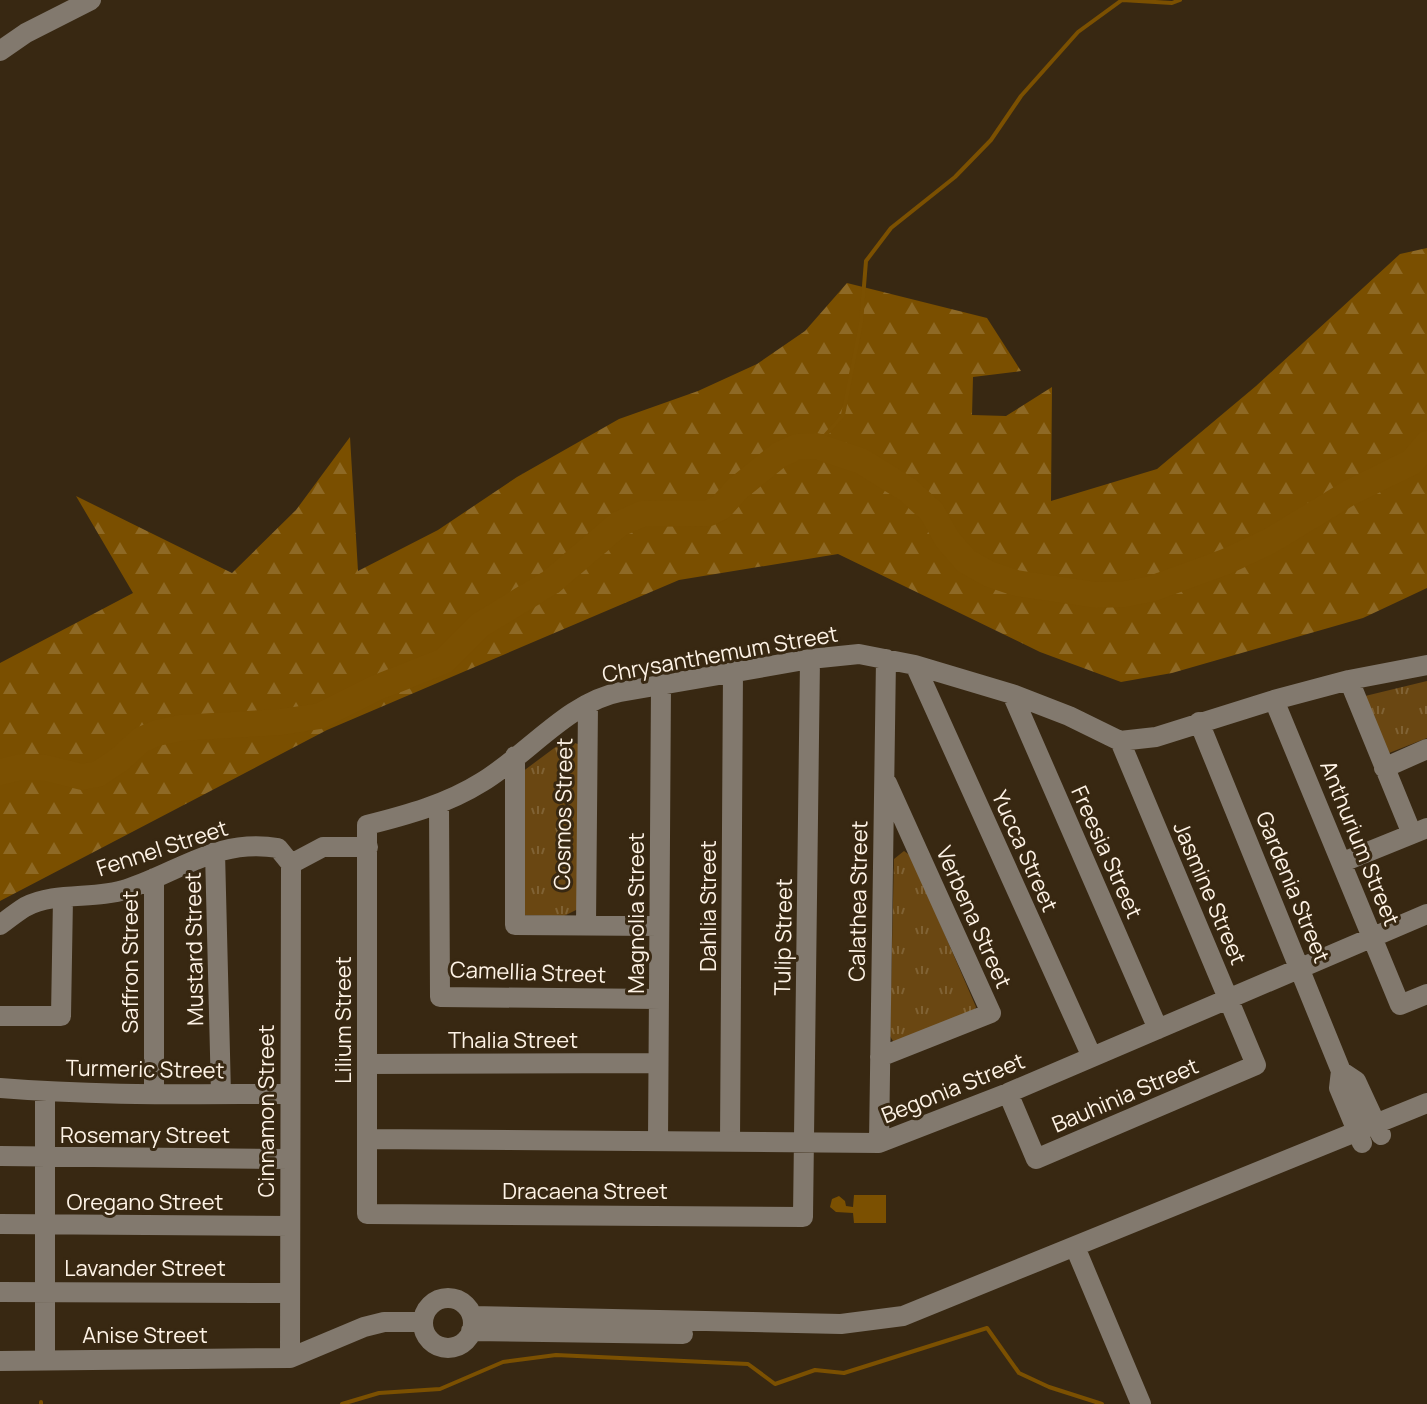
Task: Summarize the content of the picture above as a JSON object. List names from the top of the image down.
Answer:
{
  "streets": {
    "street": [
      "Chrysanthemum Street",
      "Cosmos Street",
      "Anthurium Street",
      "Fennel Street",
      "Yucca Street",
      "Freesia Street",
      "Gardenia Street",
      "Jasmine Street",
      "Calathea Street",
      "Dahlia Street",
      "Magnolia Street",
      "Verbena Street",
      "Tulip Street",
      "Mustard Street",
      "Saffron Street",
      "Camellia Street",
      "Lilium Street",
      "Thalia Street",
      "Turmeric Street",
      "Begonia Street",
      "Bauhinia Street",
      "Cinnamon Street",
      "Rosemary Street",
      "Dracaena Street",
      "Oregano Street",
      "Lavander Street",
      "Anise Street"
    ]
  },
  "crossings": [
    ["Chrysanthemum Street", "Cosmos Street"],
    ["Chrysanthemum Street", "Yucca Street"],
    ["Chrysanthemum Street", "Freesia Street"],
    ["Chrysanthemum Street", "Jasmine Street"],
    ["Chrysanthemum Street", "Calathea Street"],
    ["Chrysanthemum Street", "Dahlia Street"],
    ["Chrysanthemum Street", "Magnolia Street"],
    ["Chrysanthemum Street", "Tulip Street"],
    ["Chrysanthemum Street", "Camellia Street"],
    ["Chrysanthemum Street", "Lilium Street"],
    ["Anthurium Street", "Begonia Street"],
    ["Fennel Street", "Mustard Street"],
    ["Fennel Street", "Saffron Street"],
    ["Fennel Street", "Cinnamon Street"],
    ["Yucca Street", "Begonia Street"],
    ["Freesia Street", "Begonia Street"],
    ["Gardenia Street", "Begonia Street"],
    ["Jasmine Street", "Begonia Street"],
    ["Jasmine Street", "Bauhinia Street"],
    ["Calathea Street", "Verbena Street"],
    ["Calathea Street", "Begonia Street"],
    ["Dahlia Street", "Begonia Street"],
    ["Magnolia Street", "Camellia Street"],
    ["Magnolia Street", "Thalia Street"],
    ["Magnolia Street", "Begonia Street"],
    ["Tulip Street", "Begonia Street"],
    ["Tulip Street", "Dracaena Street"],
    ["Mustard Street", "Turmeric Street"],
    ["Saffron Street", "Turmeric Street"],
    ["Lilium Street", "Thalia Street"],
    ["Lilium Street", "Begonia Street"],
    ["Lilium Street", "Dracaena Street"],
    ["Turmeric Street", "Cinnamon Street"],
    ["Begonia Street", "Bauhinia Street"],
    ["Cinnamon Street", "Rosemary Street"],
    ["Cinnamon Street", "Oregano Street"],
    ["Cinnamon Street", "Lavander Street"],
    ["Cinnamon Street", "Anise Street"]
  ]
}
